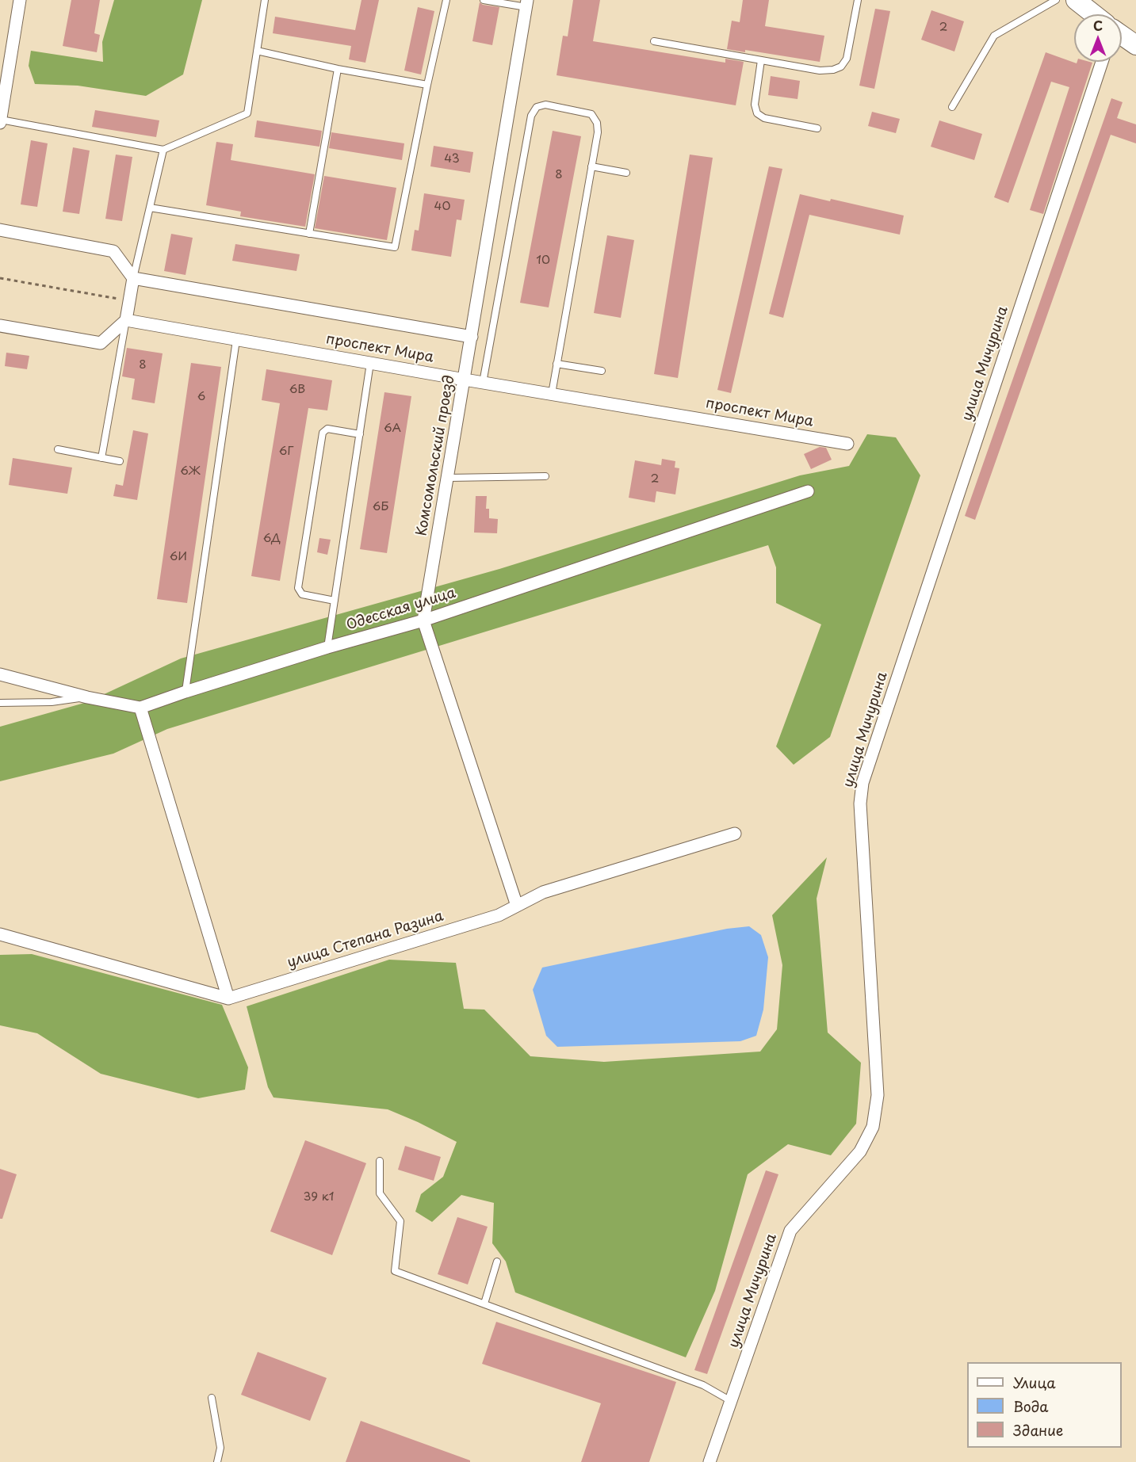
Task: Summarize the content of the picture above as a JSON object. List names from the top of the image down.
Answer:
{
  "streets": {
    "street": [
      "проспект Мира",
      "улица Мичурина",
      "Комсомольский проезд",
      "Одесская улица",
      "улица Степана Разина"
    ]
  },
  "crossings": [
    ["проспект Мира", "Комсомольский проезд"],
    ["Комсомольский проезд", "Одесская улица"],
    ["Комсомольский проезд", "улица Степана Разина"]
  ],
  "house_numbers": [
    "2",
    "43",
    "8",
    "40",
    "10",
    "8",
    "6В",
    "6",
    "6А",
    "6Г",
    "6Ж",
    "2",
    "6Б",
    "6Д",
    "6И",
    "39 к1"
  ],
  "legend": ["Улица", "Вода", "Здание"],
  "north": "top"
}
